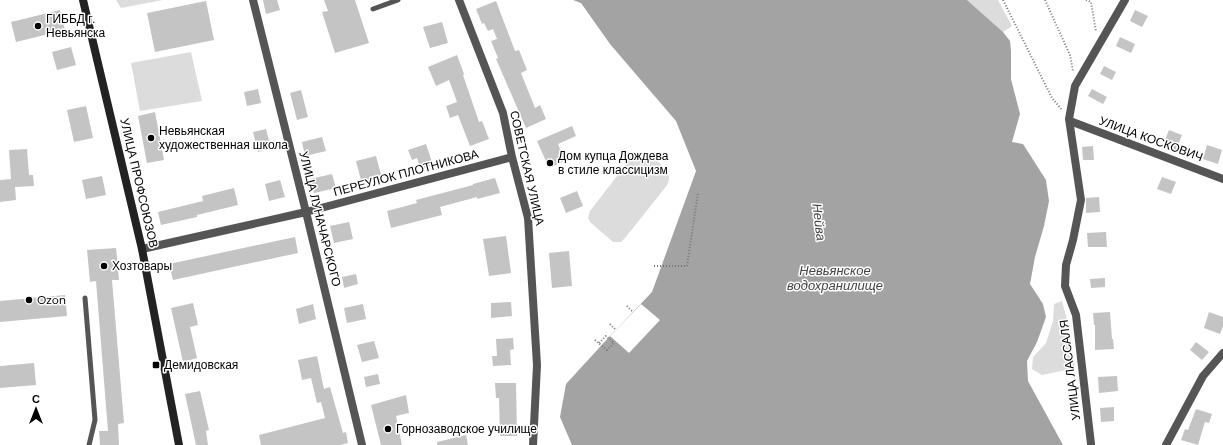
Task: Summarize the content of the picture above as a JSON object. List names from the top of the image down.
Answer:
{
  "streets": {
    "street": [
      "УЛИЦА КОСКОВИЧ",
      "СОВЕТСКАЯ УЛИЦА",
      "ПЕРЕУЛОК ПЛОТНИКОВА",
      "УЛИЦА ПРОФСОЮЗОВ",
      "УЛИЦА ЛУНАЧАРСКОГО",
      "УЛИЦА ЛАССАЛЯ"
    ]
  },
  "crossings": [
    ["УЛИЦА КОСКОВИЧ", "УЛИЦА ЛАССАЛЯ"],
    ["СОВЕТСКАЯ УЛИЦА", "ПЕРЕУЛОК ПЛОТНИКОВА"],
    ["ПЕРЕУЛОК ПЛОТНИКОВА", "УЛИЦА ПРОФСОЮЗОВ"],
    ["ПЕРЕУЛОК ПЛОТНИКОВА", "УЛИЦА ЛУНАЧАРСКОГО"]
  ],
  "water": ["Нейва", "Невьянское водохранилище"],
  "places": {
    "other": [
      "ГИББД г. Невьянска",
      "Невьянская художественная школа",
      "Дом купца Дождева в стиле классицизм",
      "Хозтовары",
      "Ozon",
      "Горнозаводское училище"
    ],
    "transit": ["Демидовская"]
  },
  "north": "top"
}
